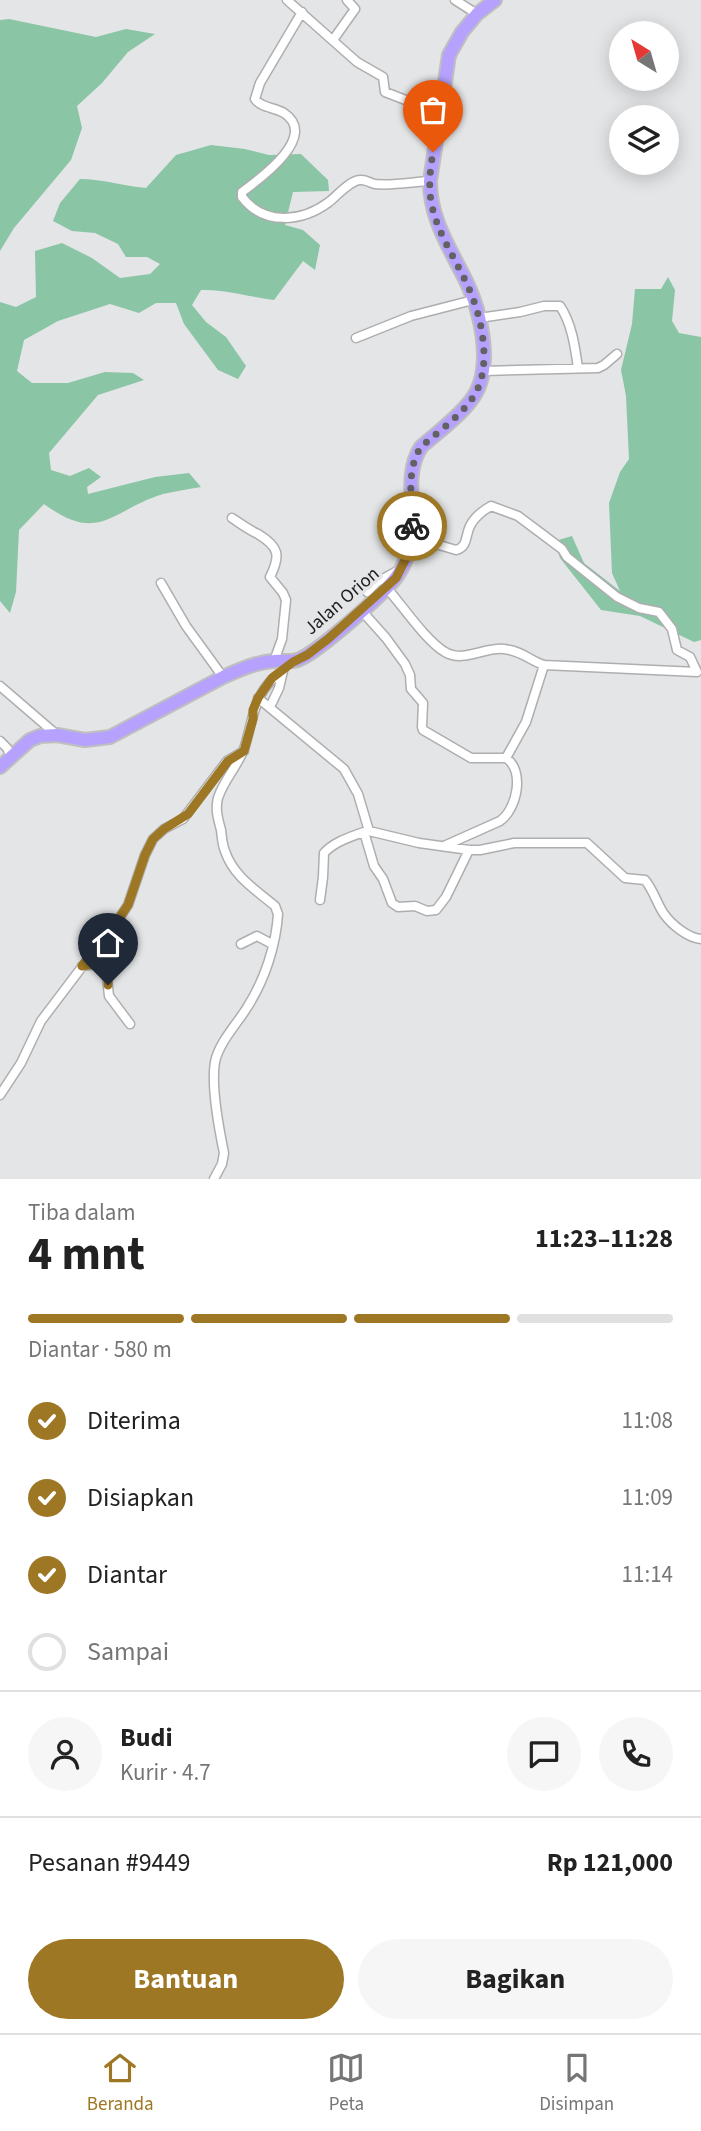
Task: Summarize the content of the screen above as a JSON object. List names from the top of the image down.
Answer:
{
  "streets": {
    "highway": ["Jalan Orion"]
  },
  "north": "top left",
  "page": {
    "heading": ["4 mnt", "Tiba dalam", "11:23–11:28"],
    "panel": [
      "Budi",
      "Kurir · 4.7",
      "Pesanan #9449",
      "Rp 121,000"
    ],
    "bar": "Diantar · 580 m",
    "list": [
      ["Diterima", "11:08"],
      ["Disiapkan", "11:09"],
      ["Diantar", "11:14"],
      "Sampai"
    ],
    "buttons": ["Bantuan", "Bagikan"],
    "tabs": ["Beranda", "Peta", "Disimpan"]
  }
}
